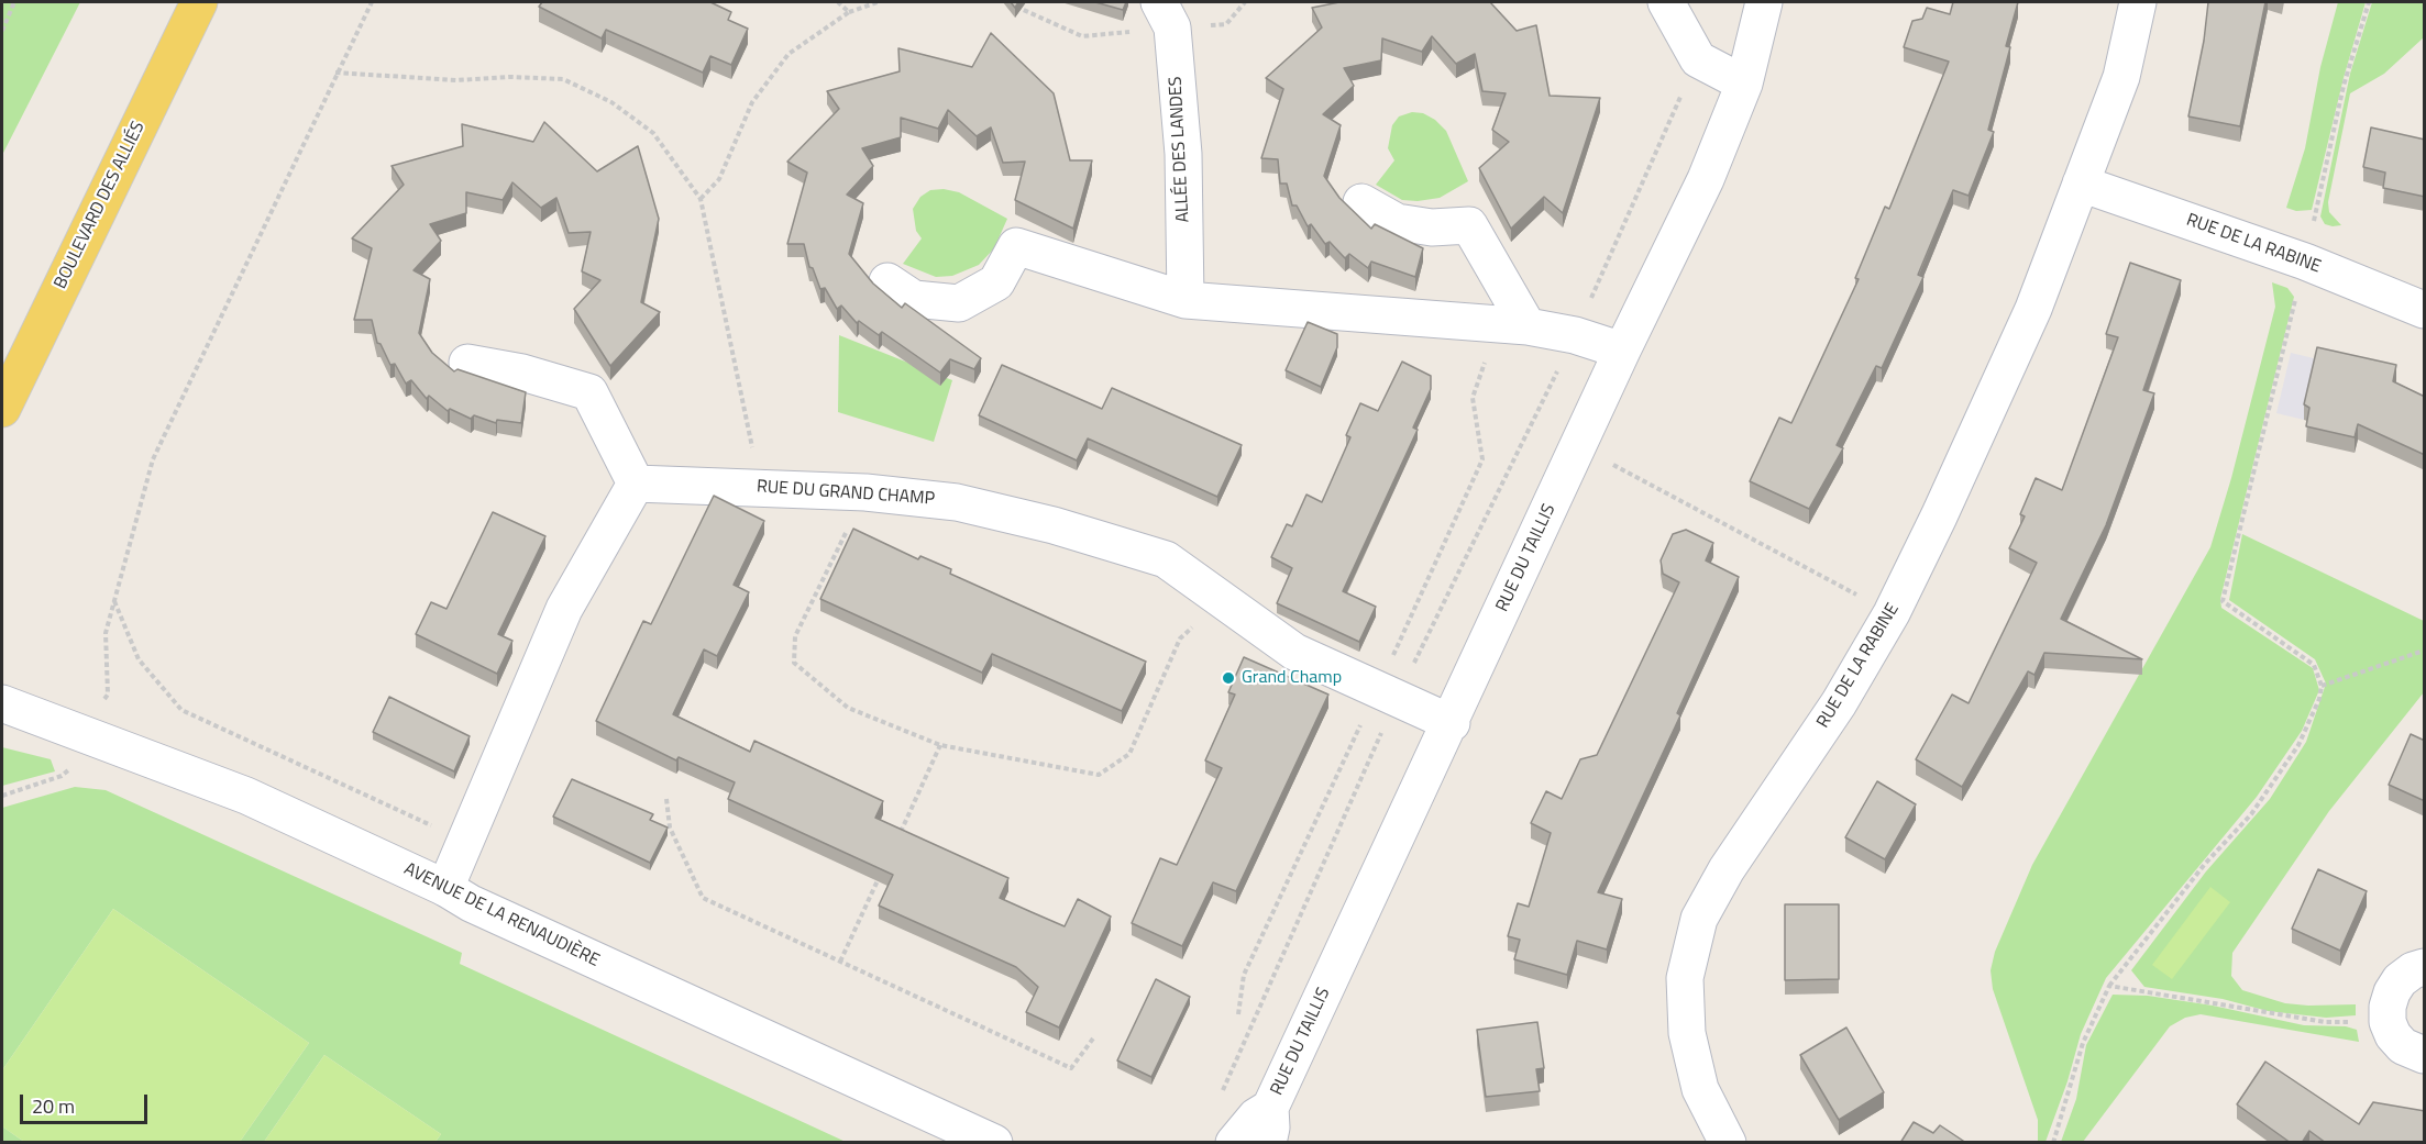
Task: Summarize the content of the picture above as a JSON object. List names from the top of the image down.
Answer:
{
  "streets": {
    "main road": ["BOULEVARD DES ALLIÉS"],
    "street": [
      "ALLÉE DES LANDES",
      "RUE DE LA RABINE",
      "RUE DU GRAND CHAMP",
      "RUE DU TAILLIS",
      "AVENUE DE LA RENAUDIÈRE"
    ]
  },
  "crossings": [
    ["RUE DU GRAND CHAMP", "RUE DU TAILLIS"]
  ],
  "places": ["Grand Champ"],
  "scale_bar": "20 m"
}
